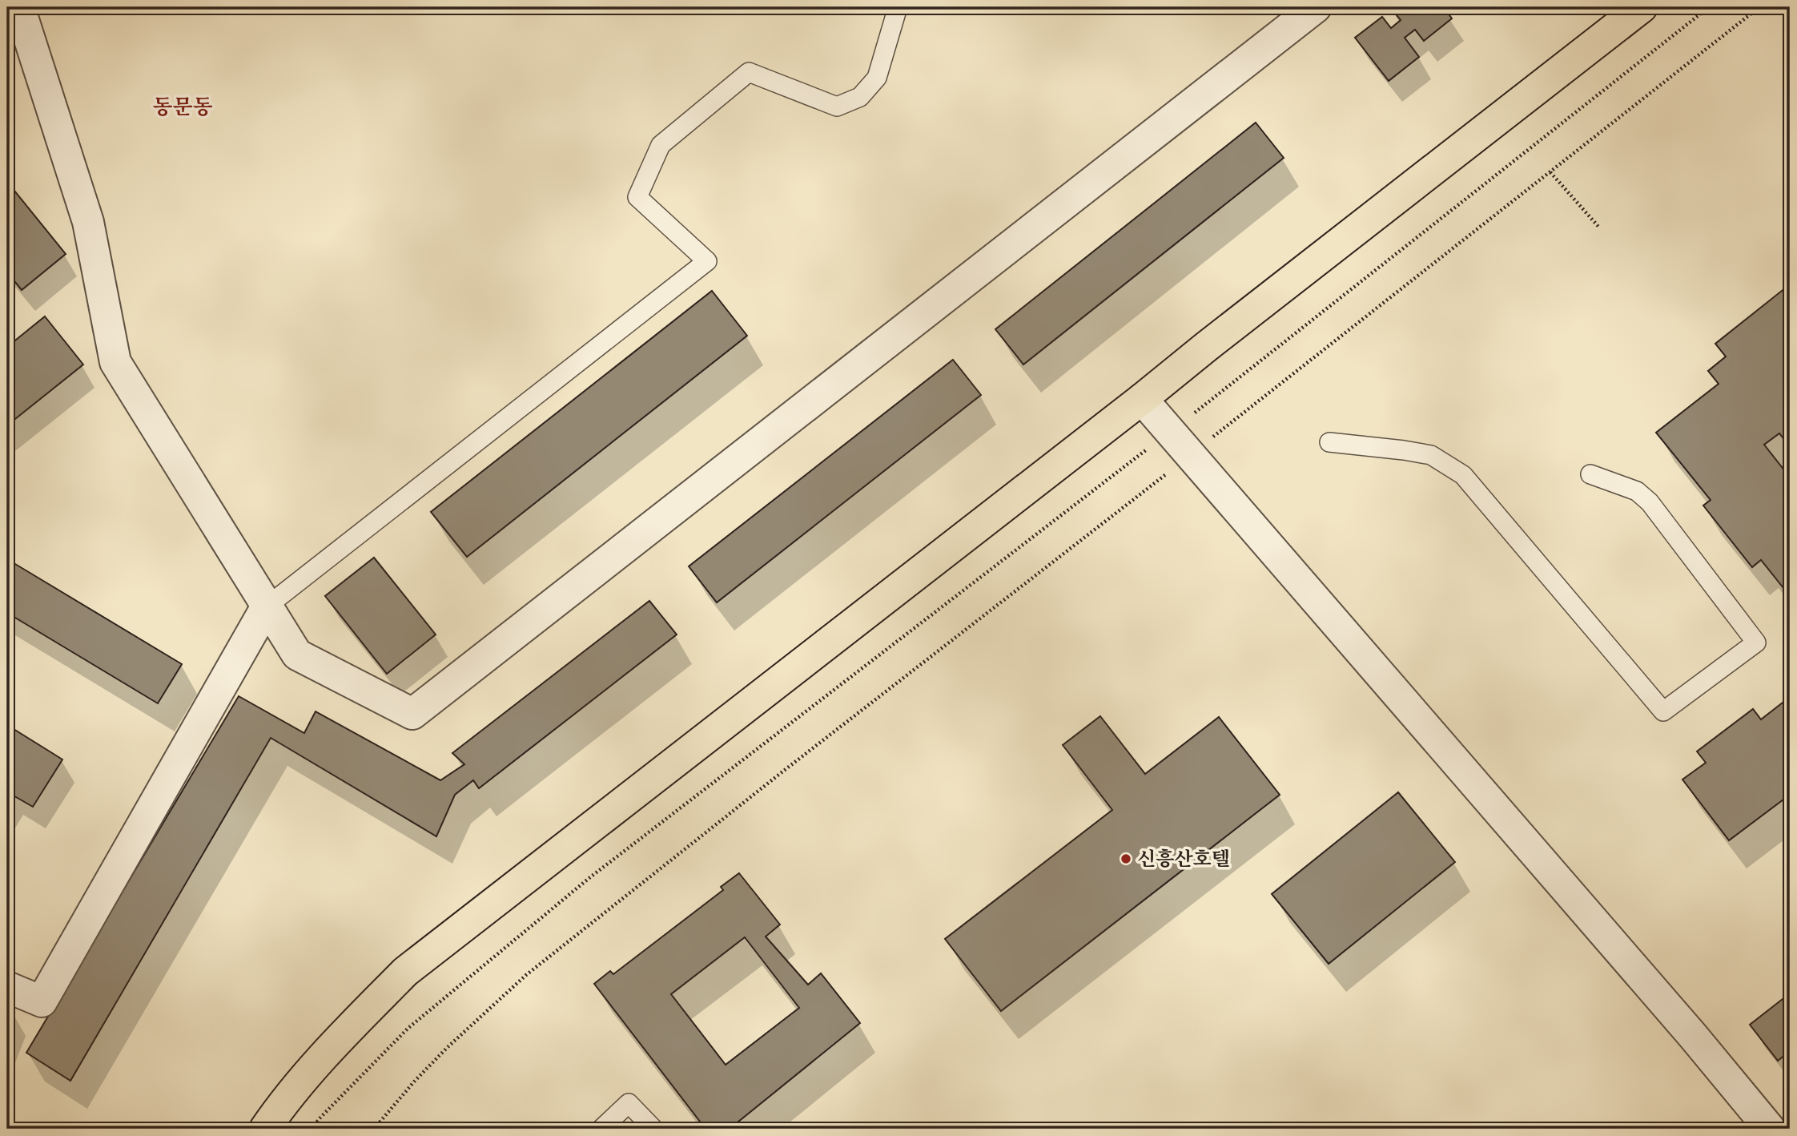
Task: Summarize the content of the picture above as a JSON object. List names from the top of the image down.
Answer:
{
  "districts": ["동문동"],
  "places": ["신흥산호텔"]
}
